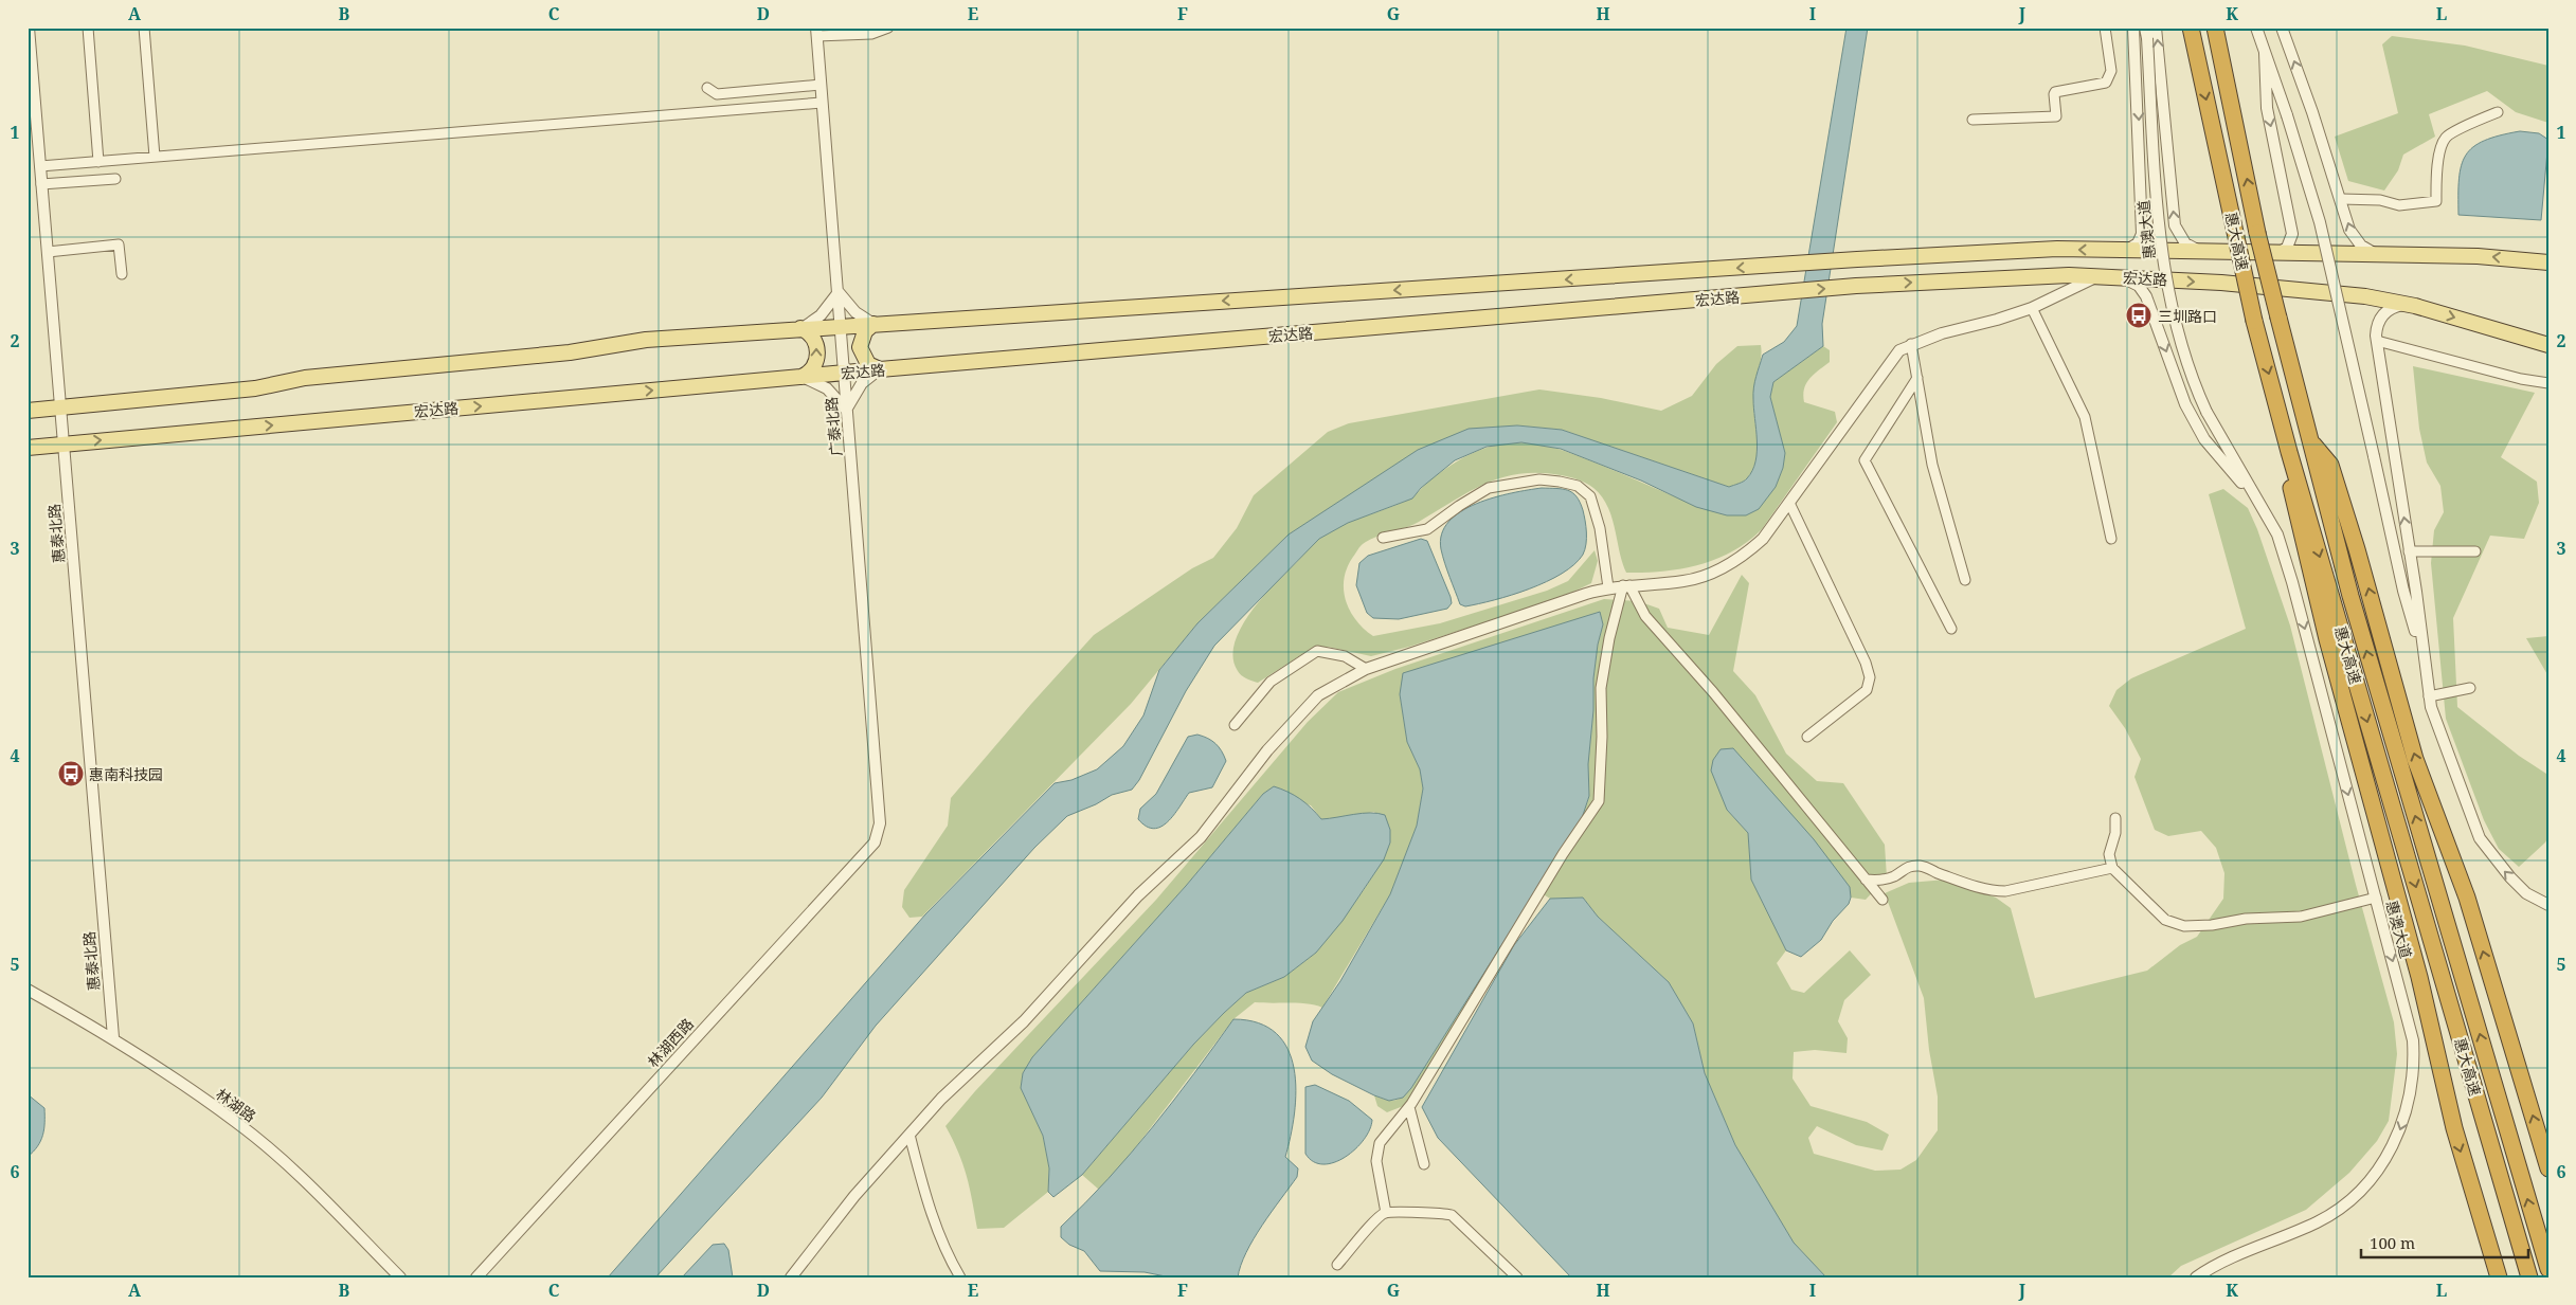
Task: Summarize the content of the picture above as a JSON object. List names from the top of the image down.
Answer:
{
  "streets": {
    "highway": ["惠大高速"],
    "main road": ["宏达路"],
    "street": [
      "惠澳大道",
      "广泰北路",
      "惠泰北路",
      "林湖西路",
      "林湖路"
    ]
  },
  "crossings": [
    ["宏达路", "广泰北路"],
    ["宏达路", "惠泰北路"],
    ["广泰北路", "林湖西路"],
    ["惠泰北路", "林湖路"]
  ],
  "one_way": ["惠澳大道"],
  "places": {
    "bus stop": ["三圳路口", "惠南科技园"]
  },
  "scale_bar": "100 m",
  "grid": {
    "columns": [
      "A",
      "B",
      "C",
      "D",
      "E",
      "F",
      "G",
      "H",
      "I",
      "J",
      "K",
      "L"
    ],
    "rows": [
      "1",
      "2",
      "3",
      "4",
      "5",
      "6"
    ]
  }
}
